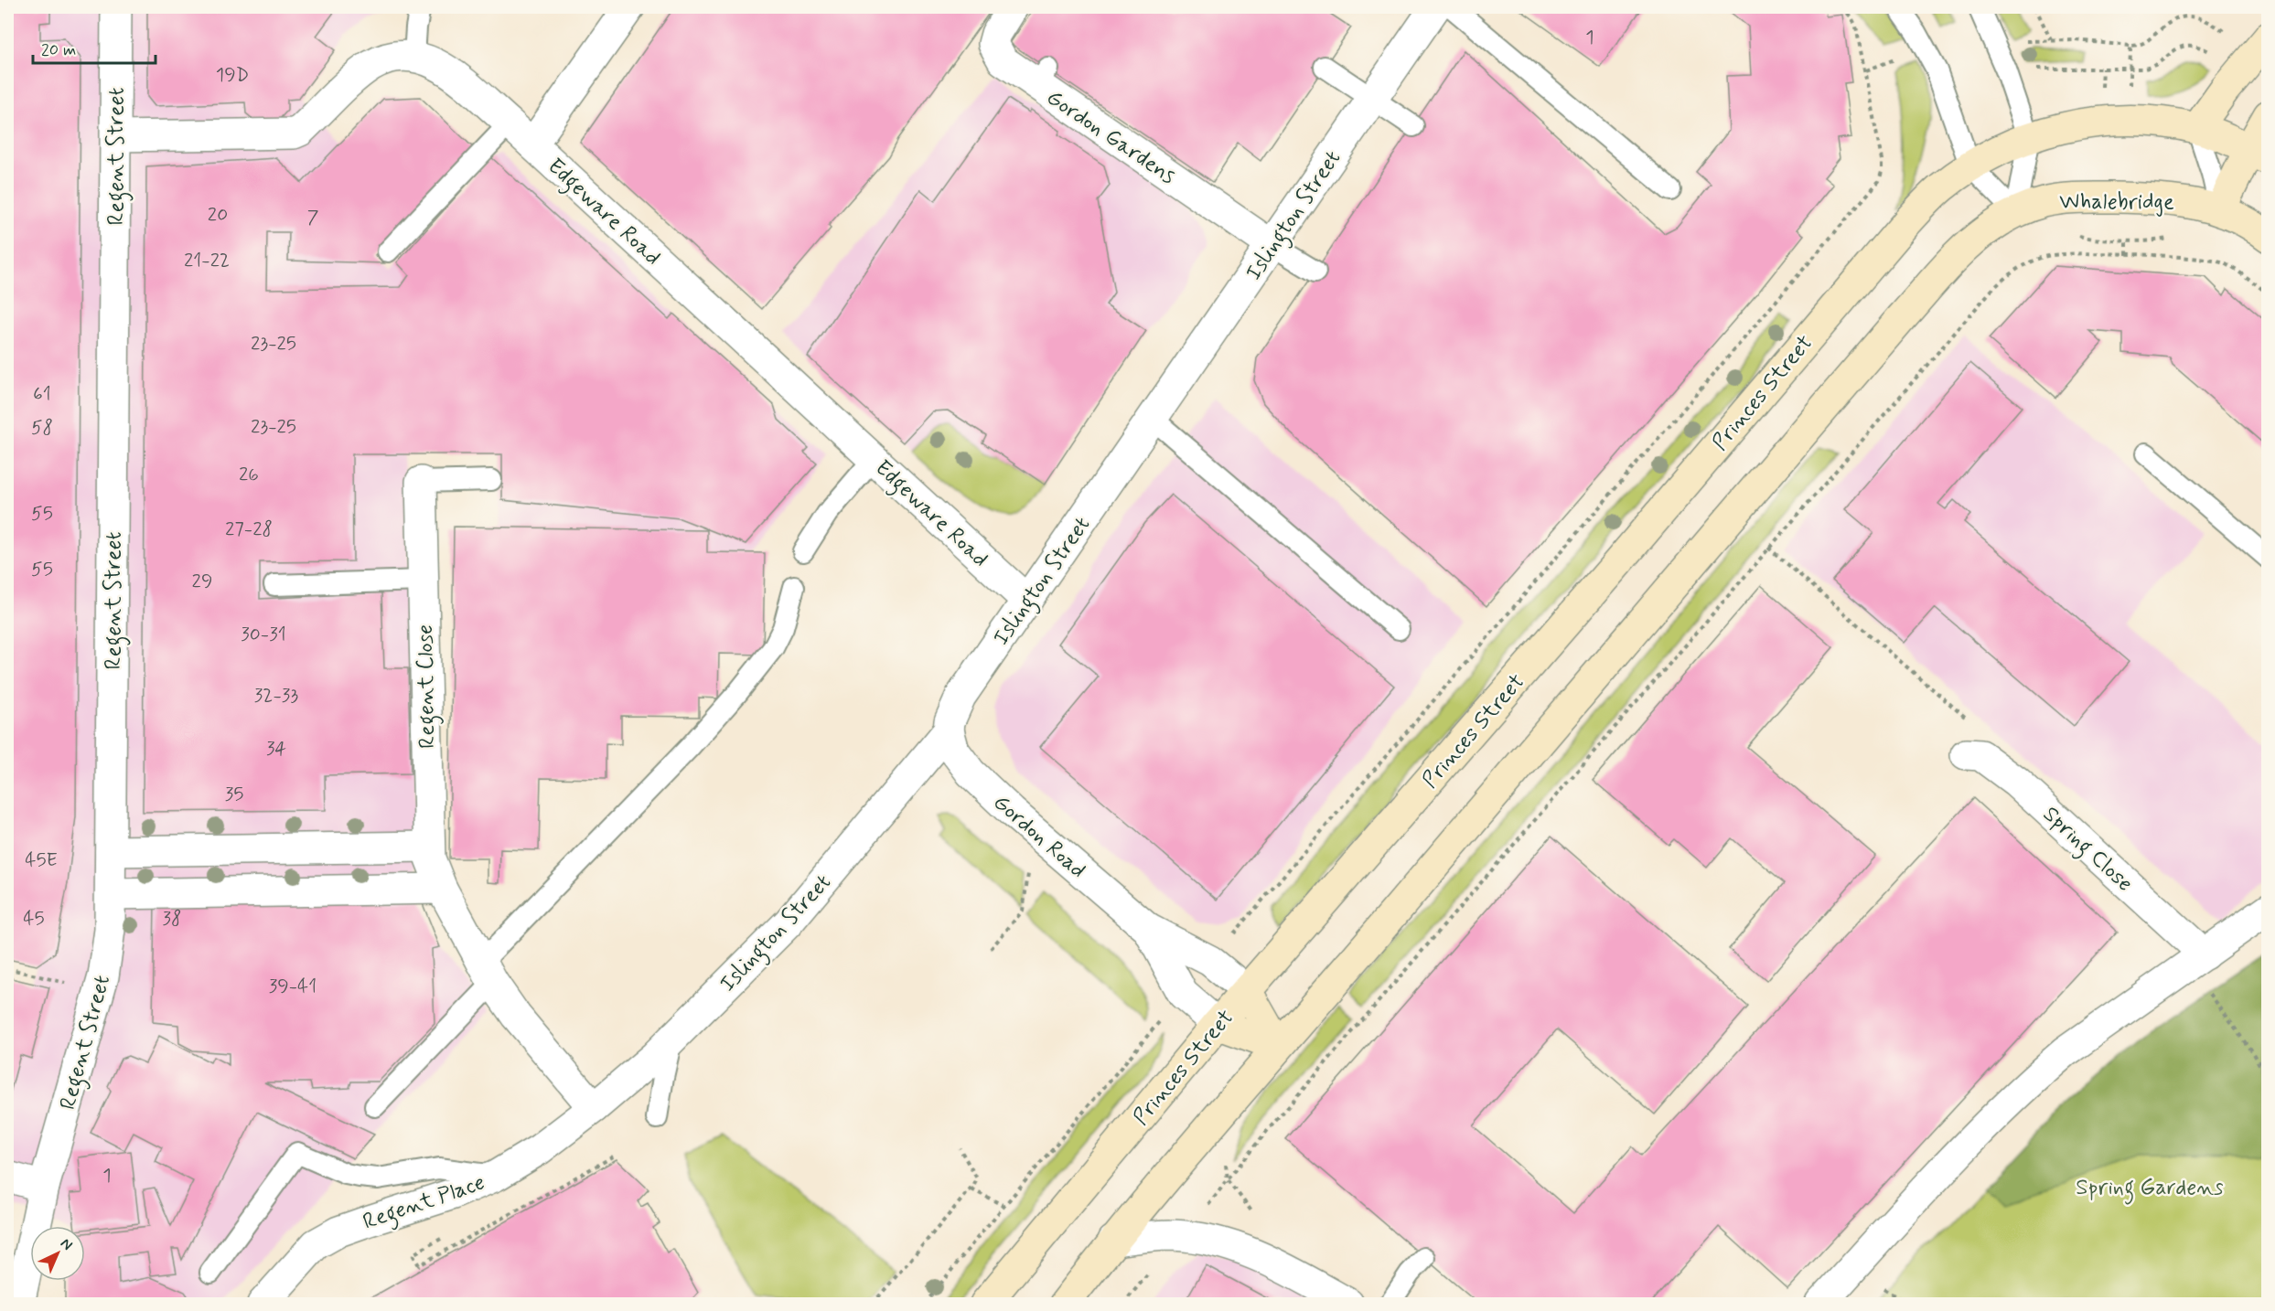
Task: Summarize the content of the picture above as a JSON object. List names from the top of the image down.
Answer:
{
  "streets": {
    "street": [
      "Gordon Gardens",
      "Regent Street",
      "Whalebridge",
      "Edgeware Road",
      "Islington Street",
      "Princes Street",
      "Regent Close",
      "Gordon Road",
      "Spring Close",
      "Regent Place"
    ]
  },
  "crossings": [
    ["Gordon Gardens", "Islington Street"],
    ["Edgeware Road", "Islington Street"],
    ["Islington Street", "Regent Close"],
    ["Islington Street", "Gordon Road"],
    ["Islington Street", "Regent Place"],
    ["Princes Street", "Gordon Road"],
    ["Regent Close", "Regent Place"]
  ],
  "parks": ["Spring Gardens"],
  "house_numbers": [
    "1",
    "19D",
    "20",
    "7",
    "21-22",
    "23-25",
    "61",
    "23-25",
    "58",
    "26",
    "55",
    "27-28",
    "55",
    "29",
    "30-31",
    "32-33",
    "34",
    "35",
    "45E",
    "45",
    "38",
    "39-41",
    "1"
  ],
  "scale_bar": "20 m",
  "north": "top right"
}
